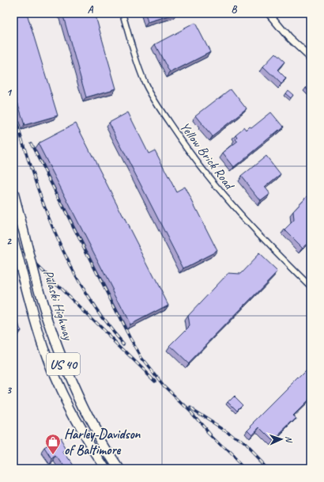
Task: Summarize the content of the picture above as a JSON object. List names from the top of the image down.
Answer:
{
  "streets": {
    "highway": ["Pulaski Highway", "US 40"],
    "street": ["Yellow Brick Road"]
  },
  "places": {
    "shop": ["Harley-Davidson of Baltimore"]
  },
  "north": "right",
  "grid": {
    "columns": ["A", "B"],
    "rows": ["1", "2", "3"]
  }
}
